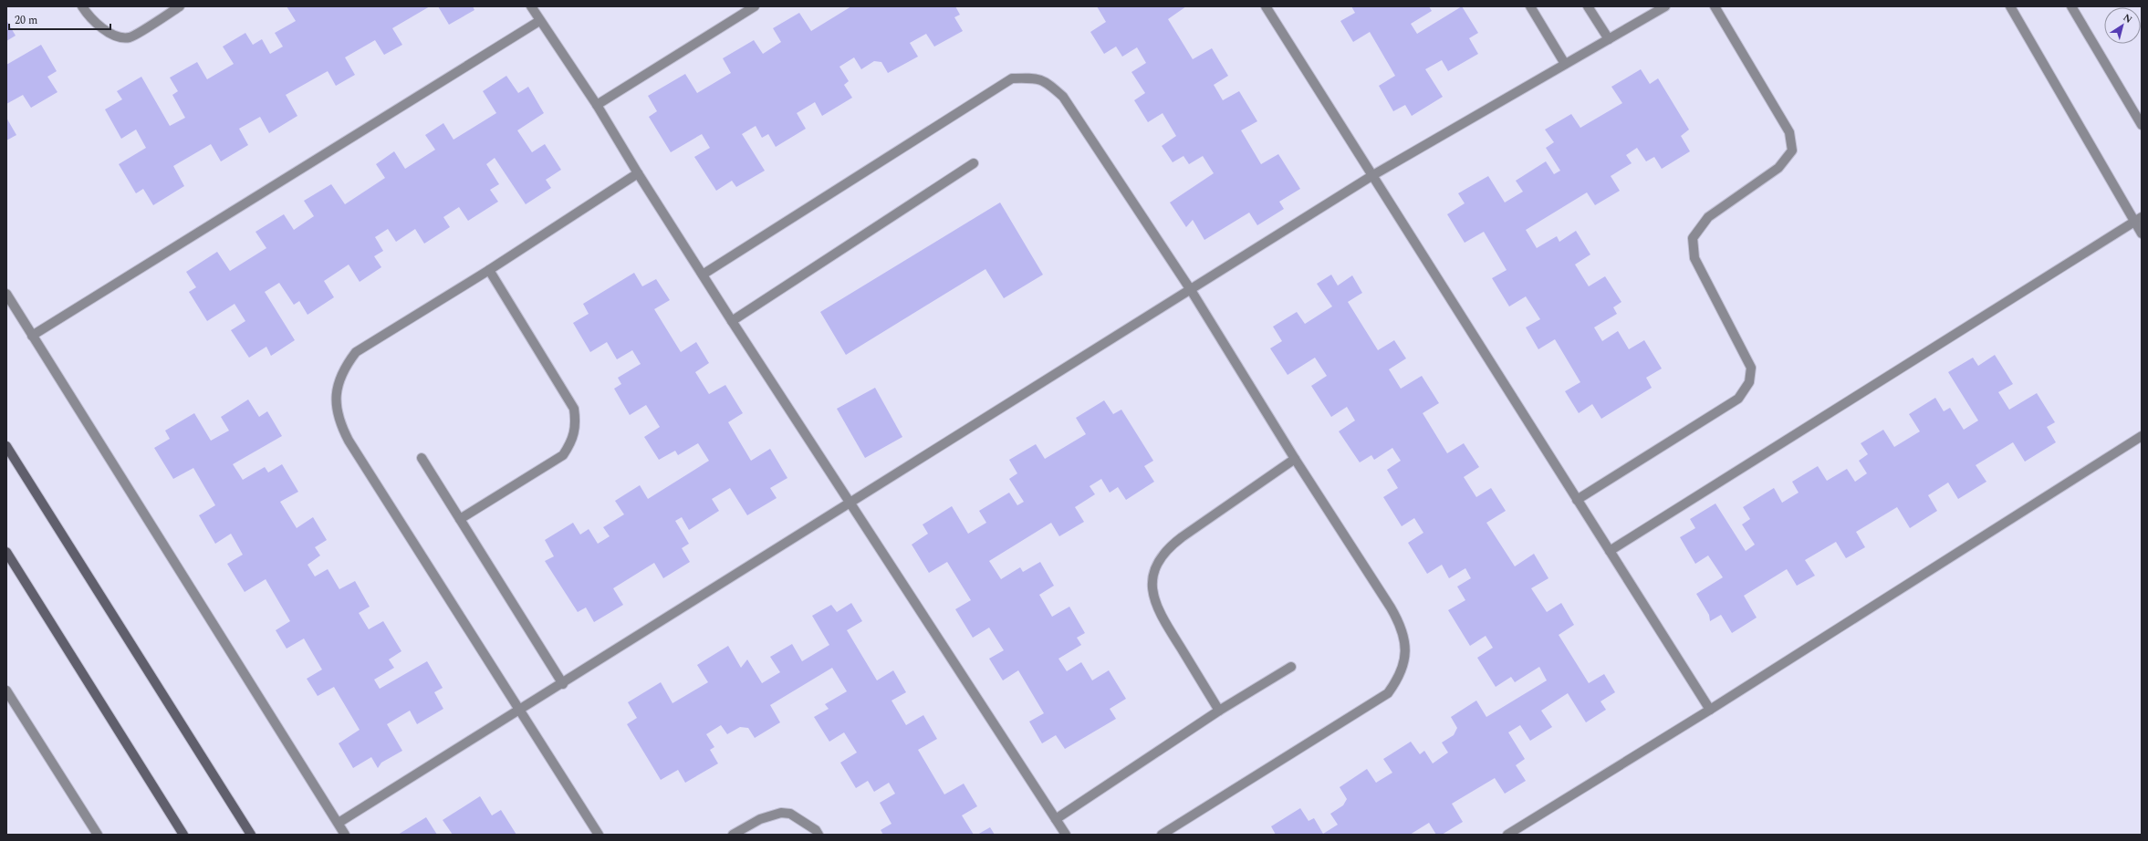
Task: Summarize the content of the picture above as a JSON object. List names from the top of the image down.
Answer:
{
  "scale_bar": "20 m",
  "north": "top right"
}
